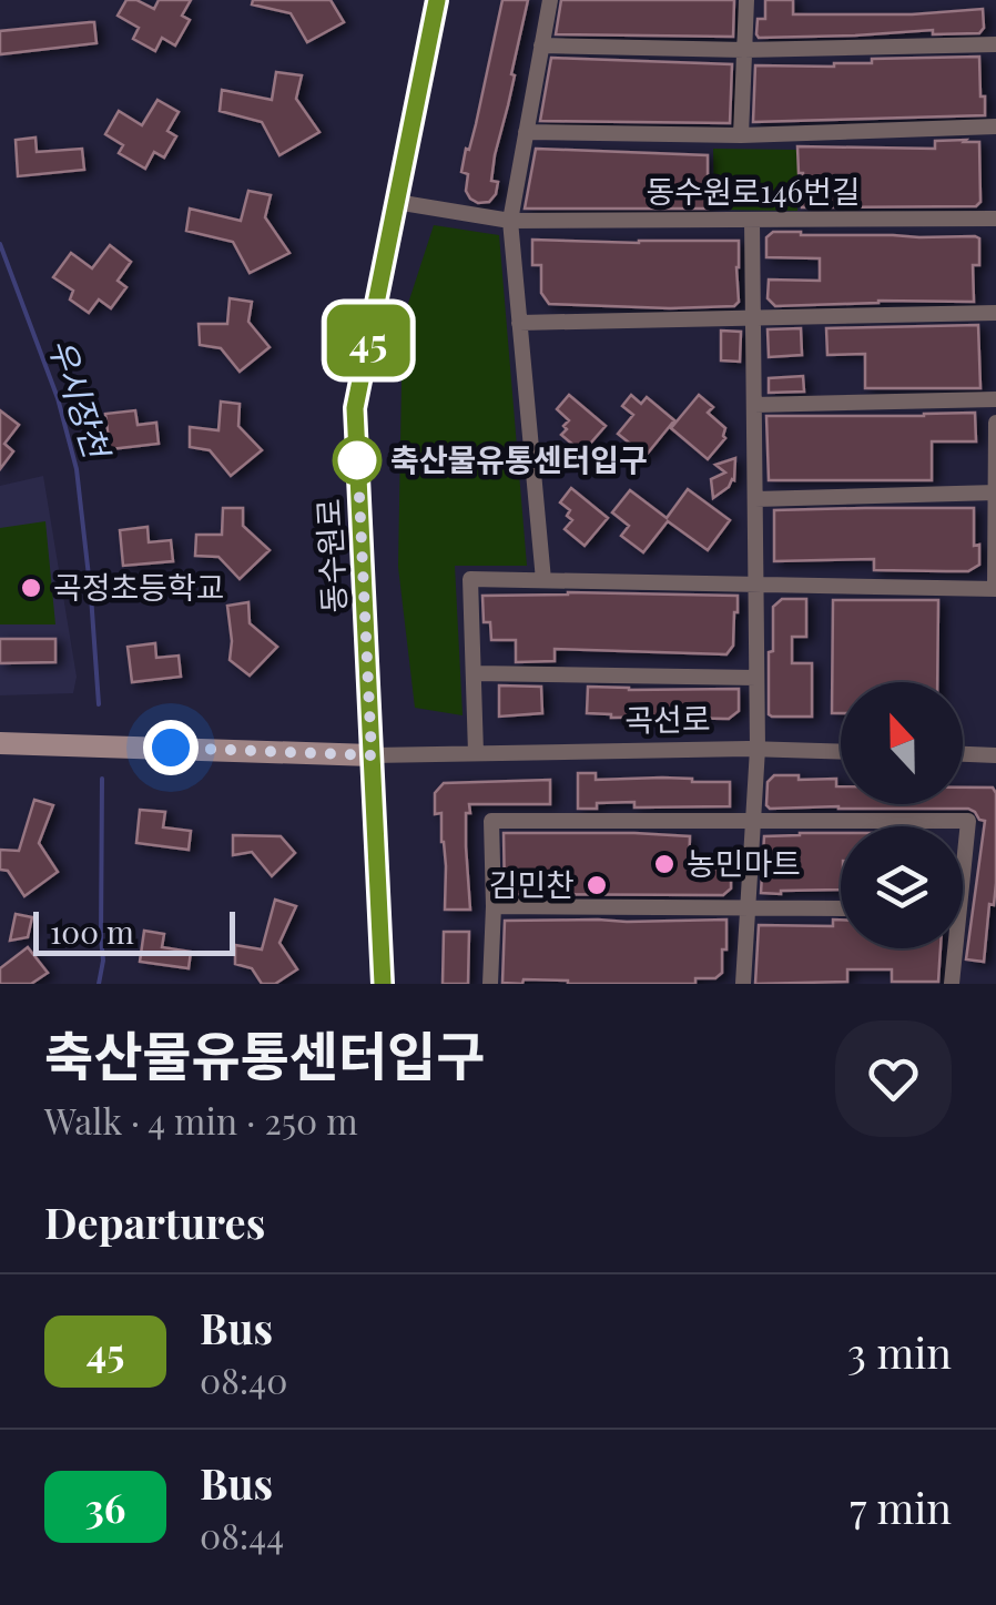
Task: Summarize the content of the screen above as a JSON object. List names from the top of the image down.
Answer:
{
  "streets": {
    "main road": ["동수원로", "곡선로"],
    "street": ["동수원로146번길"]
  },
  "crossings": [
    ["동수원로146번길", "동수원로"],
    ["동수원로", "곡선로"]
  ],
  "water": ["우시장천"],
  "places": [
    "축산물유통센터입구",
    "곡정초등학교",
    "농민마트",
    "김민찬"
  ],
  "lines": ["bus line 45"],
  "scale_bar": "100 m",
  "north": "top",
  "page": {
    "on_map": "45",
    "scale": "100 m",
    "heading": [
      ["축산물유통센터입구", "Walk · 4 min · 250 m"],
      "Departures"
    ],
    "list": [
      {
        "mark": "45",
        "name": "Bus",
        "note": "08:40",
        "value": "3 min"
      },
      {
        "mark": "36",
        "name": "Bus",
        "note": "08:44",
        "value": "7 min"
      }
    ]
  }
}
